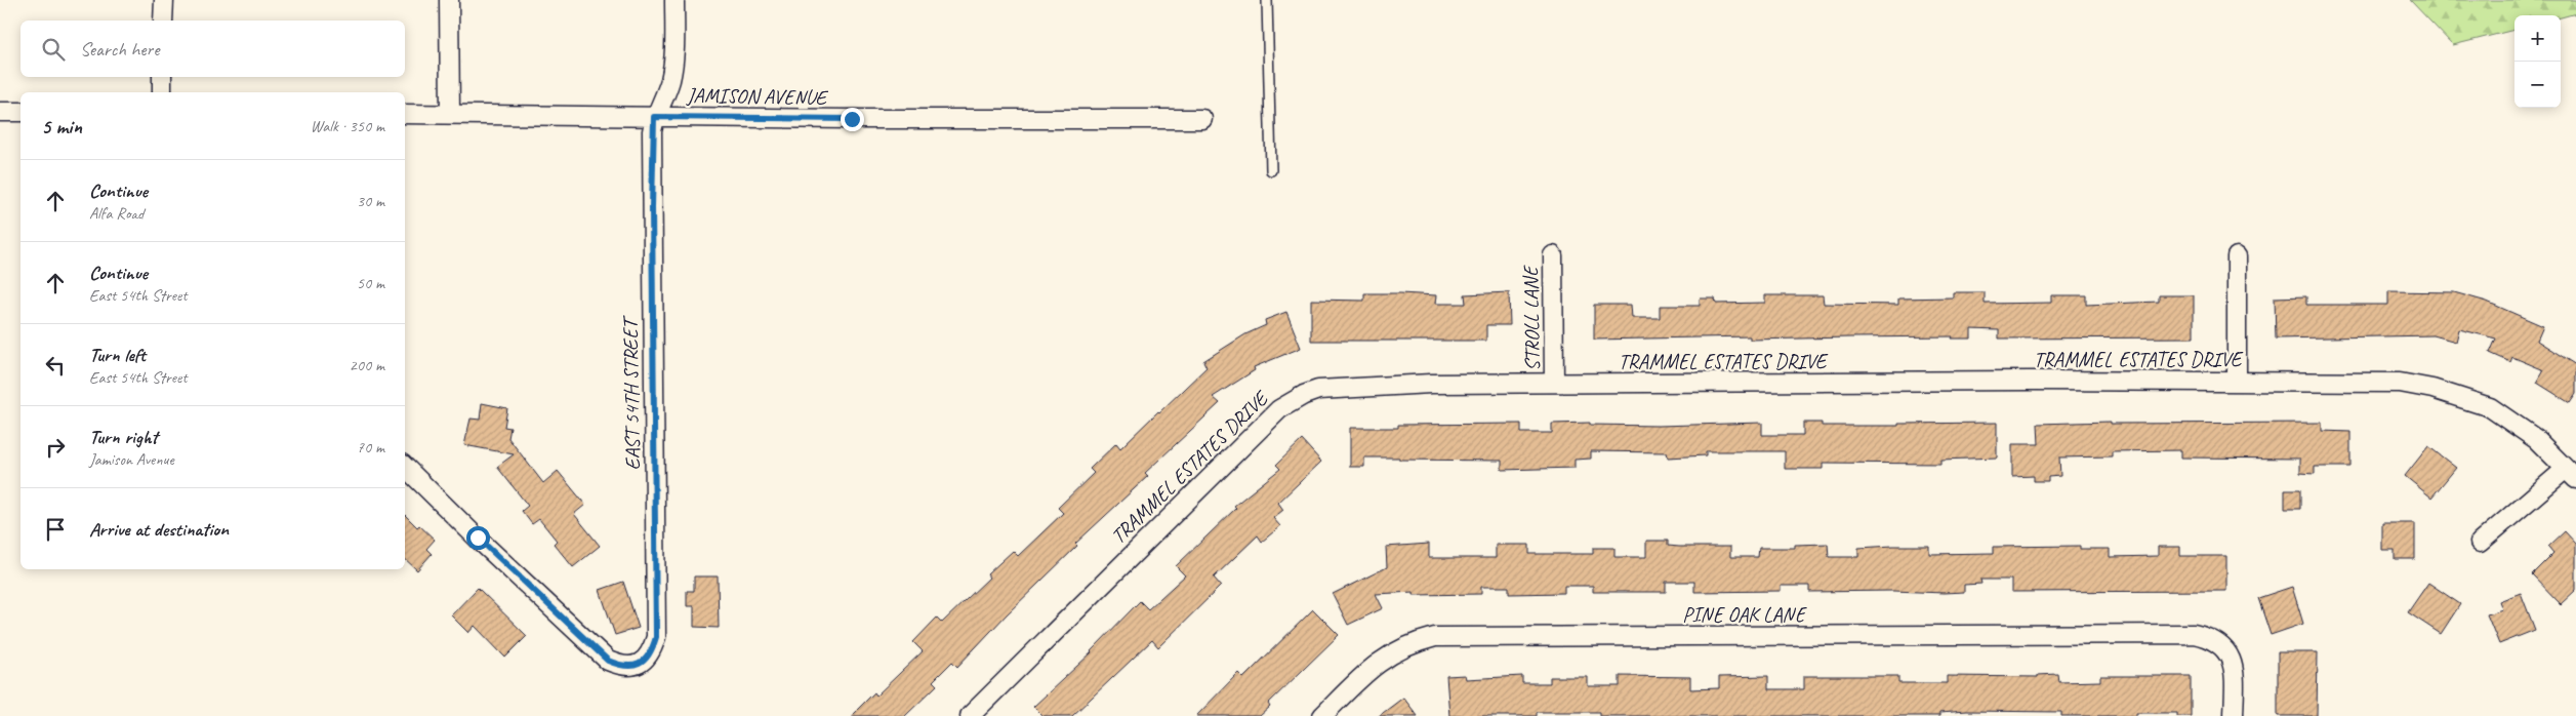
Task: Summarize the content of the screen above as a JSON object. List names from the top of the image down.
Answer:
{
  "streets": {
    "street": [
      "JAMISON AVENUE",
      "STROLL LANE",
      "TRAMMEL ESTATES DRIVE",
      "EAST 54TH STREET",
      "PINE OAK LANE"
    ]
  },
  "crossings": [
    ["JAMISON AVENUE", "EAST 54TH STREET"],
    ["STROLL LANE", "TRAMMEL ESTATES DRIVE"]
  ],
  "page": {
    "map_buttons": ["+", "−"],
    "search": "Search here",
    "heading": ["5 min", "Walk · 350 m"],
    "list": [
      ["Continue", "Alfa Road", "30 m"],
      ["Continue", "East 54th Street", "50 m"],
      ["Turn left", "East 54th Street", "200 m"],
      ["Turn right", "Jamison Avenue", "70 m"],
      "Arrive at destination"
    ]
  }
}
